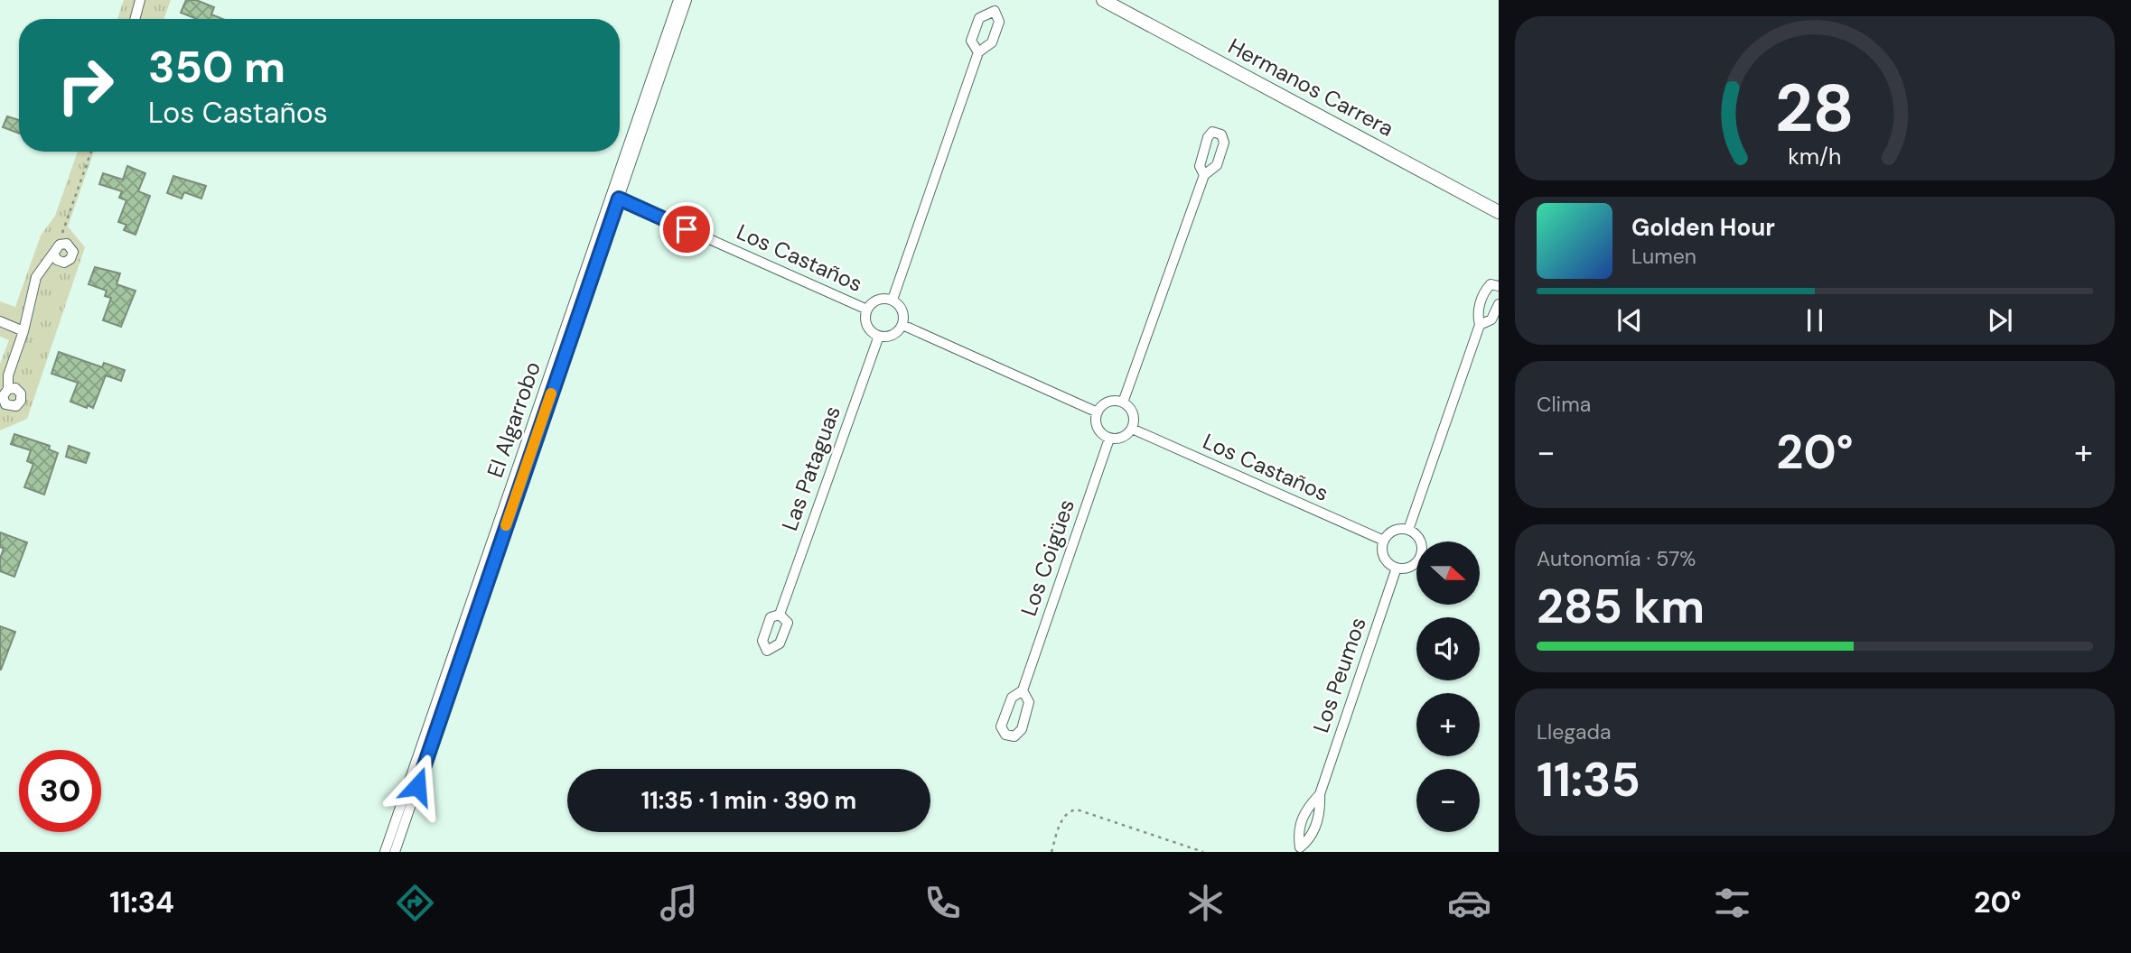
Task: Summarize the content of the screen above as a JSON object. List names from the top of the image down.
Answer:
{
  "streets": {
    "street": [
      "Hermanos Carrera",
      "Los Castaños",
      "El Algarrobo",
      "Las Pataguas",
      "Los Coigües",
      "Los Peumos"
    ]
  },
  "crossings": [
    ["Los Castaños", "El Algarrobo"],
    ["Los Castaños", "Las Pataguas"],
    ["Los Castaños", "Los Coigües"],
    ["Los Castaños", "Los Peumos"]
  ],
  "north": "right",
  "page": {
    "turn": ["350 m", "Los Castaños"],
    "song": ["Golden Hour", "Lumen"],
    "tile": [
      "Clima",
      ["Autonomía · 57%", "285 km"],
      ["Llegada", "11:35"]
    ],
    "heat": ["−", "20°", "+"],
    "map_buttons": ["+", "−"],
    "limit": "30",
    "trip": "11:35 · 1 min · 390 m",
    "tabs": ["11:34", "20°"],
    "gauge": ["28", "km/h"]
  }
}
